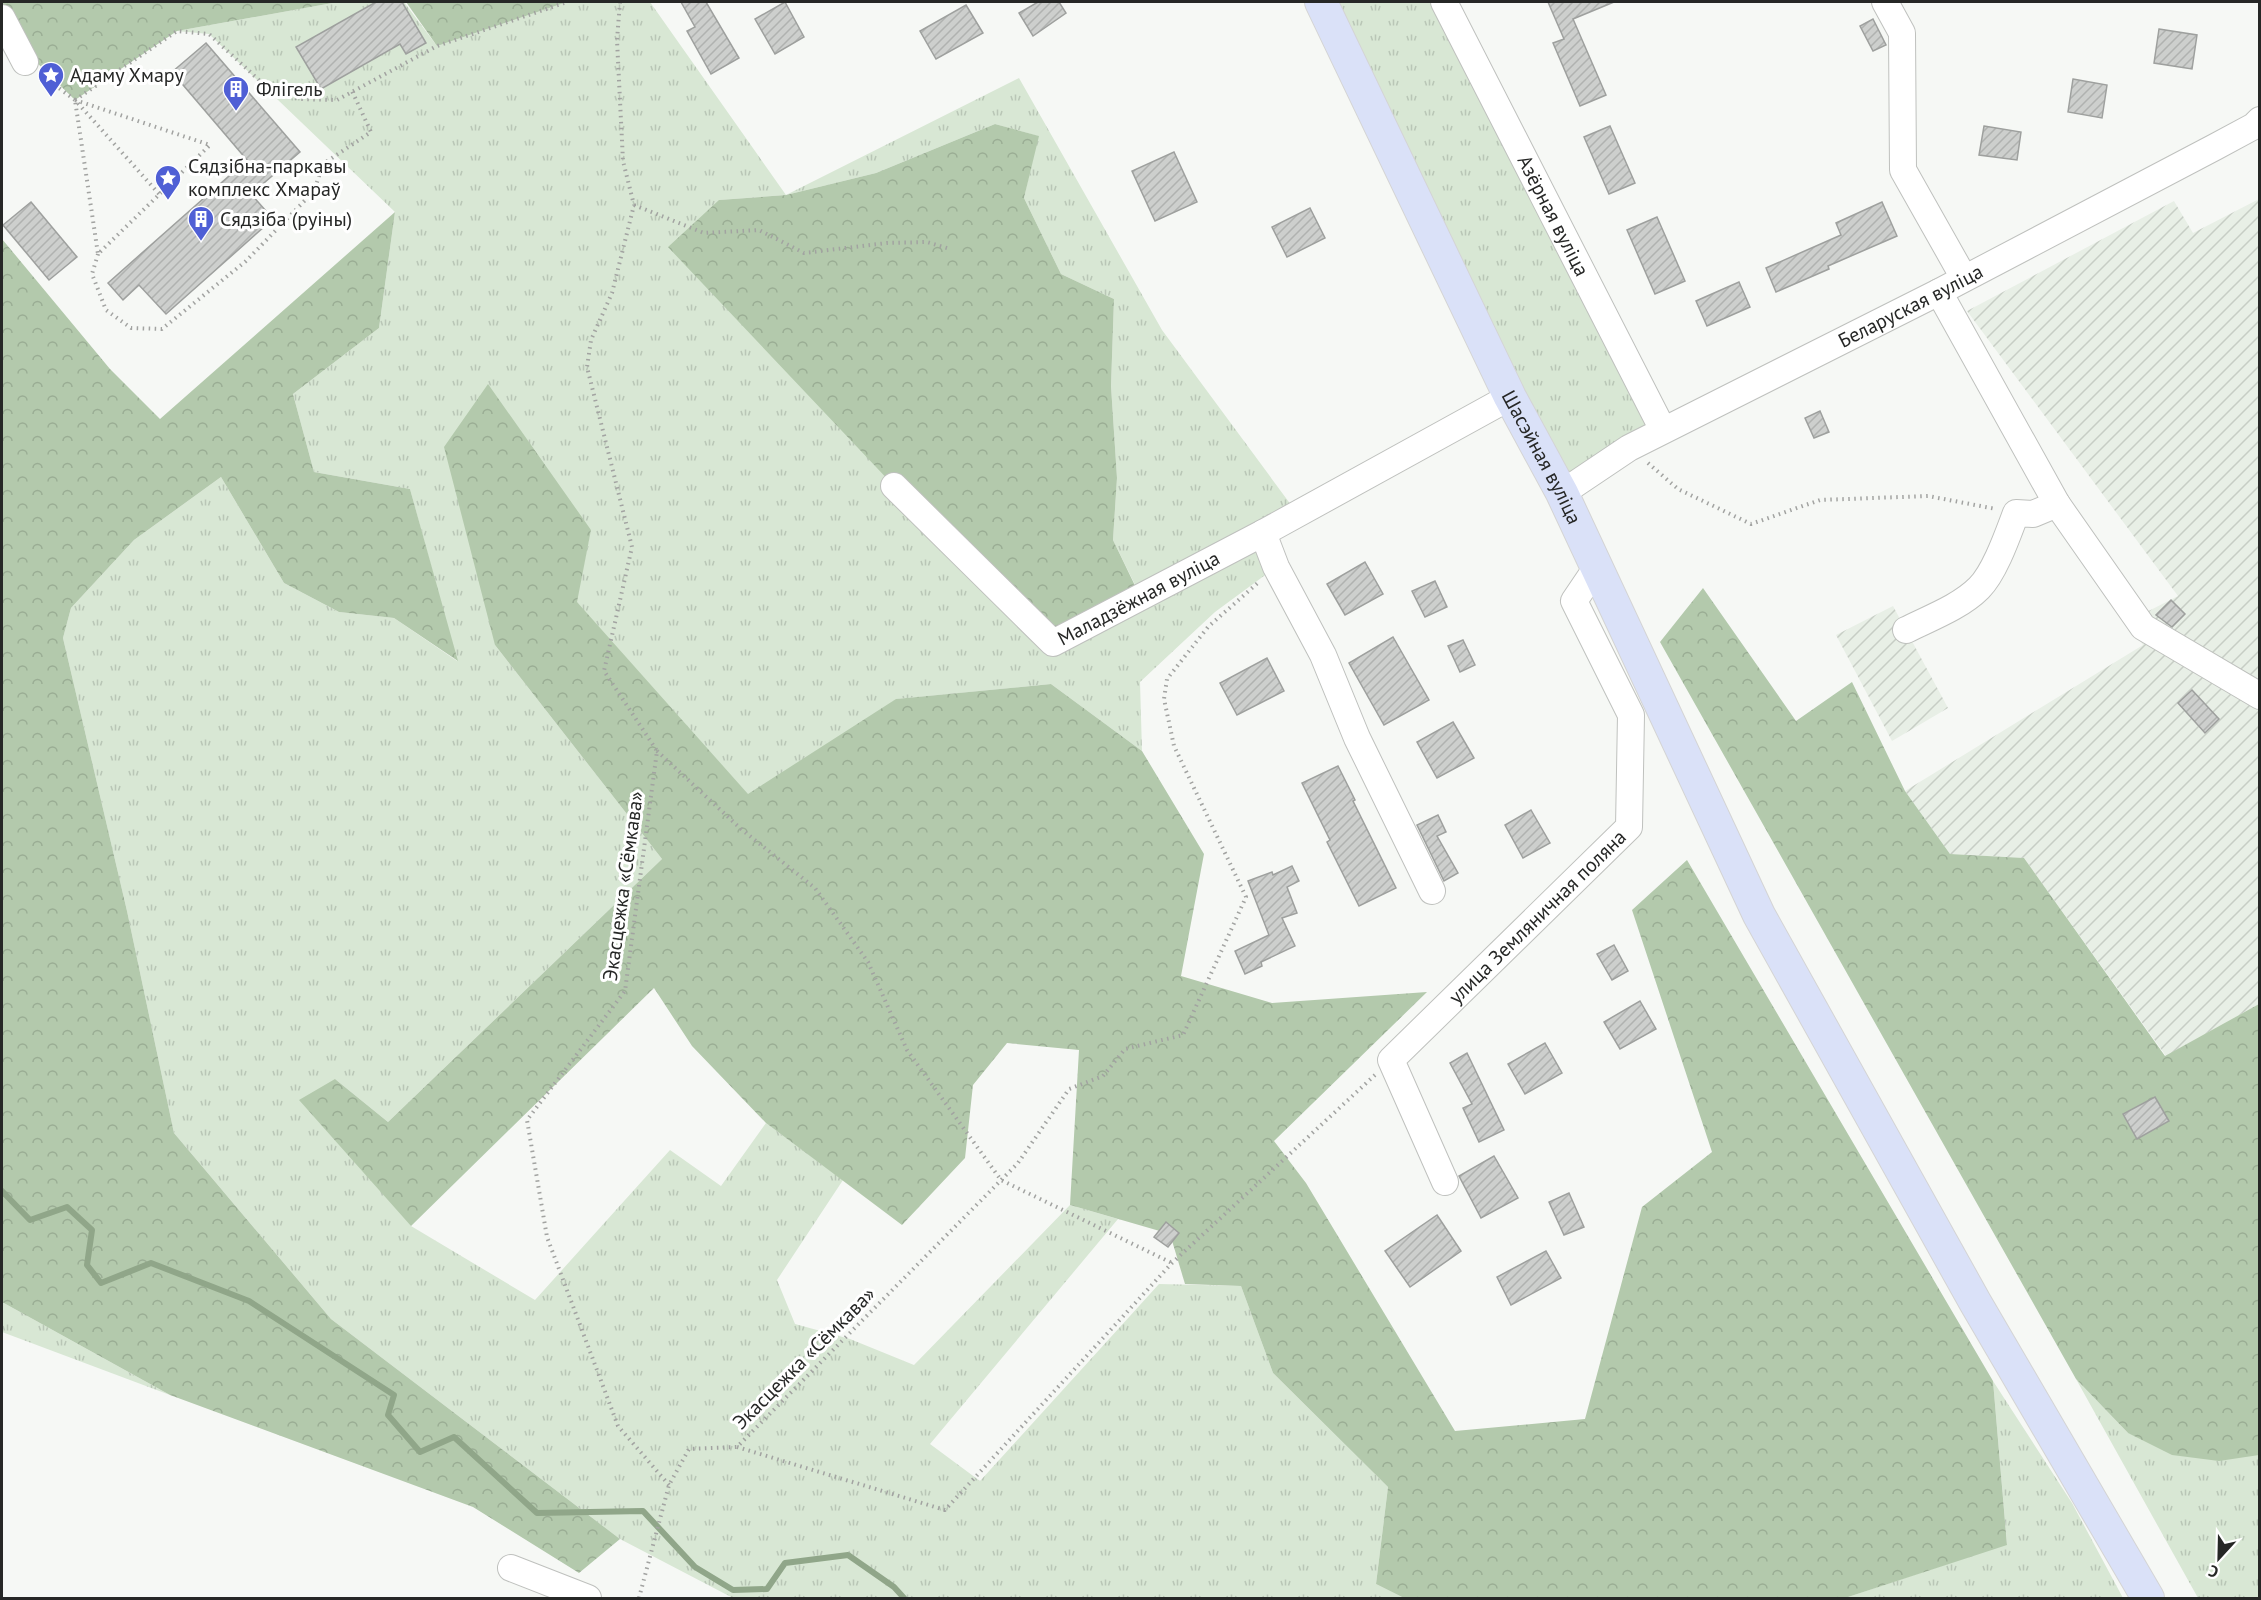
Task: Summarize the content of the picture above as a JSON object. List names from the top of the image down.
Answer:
{
  "streets": {
    "main road": ["Шасэйная вуліца"],
    "street": [
      "Азёрная вуліца",
      "Беларуская вуліца",
      "Маладзёжная вуліца",
      "улица Земляничная поляна"
    ],
    "path": ["Экасцежка «Сёмкава»"]
  },
  "crossings": [
    ["Азёрная вуліца", "Беларуская вуліца"],
    ["Беларуская вуліца", "Шасэйная вуліца"],
    ["Шасэйная вуліца", "Маладзёжная вуліца"],
    ["Шасэйная вуліца", "улица Земляничная поляна"]
  ],
  "places": {
    "place": ["Адаму Хмару", "Сядзібна-паркавы комплекс Хмараў"],
    "building": ["Флігель", "Сядзіба (руіны)"]
  },
  "north": "bottom"
}
